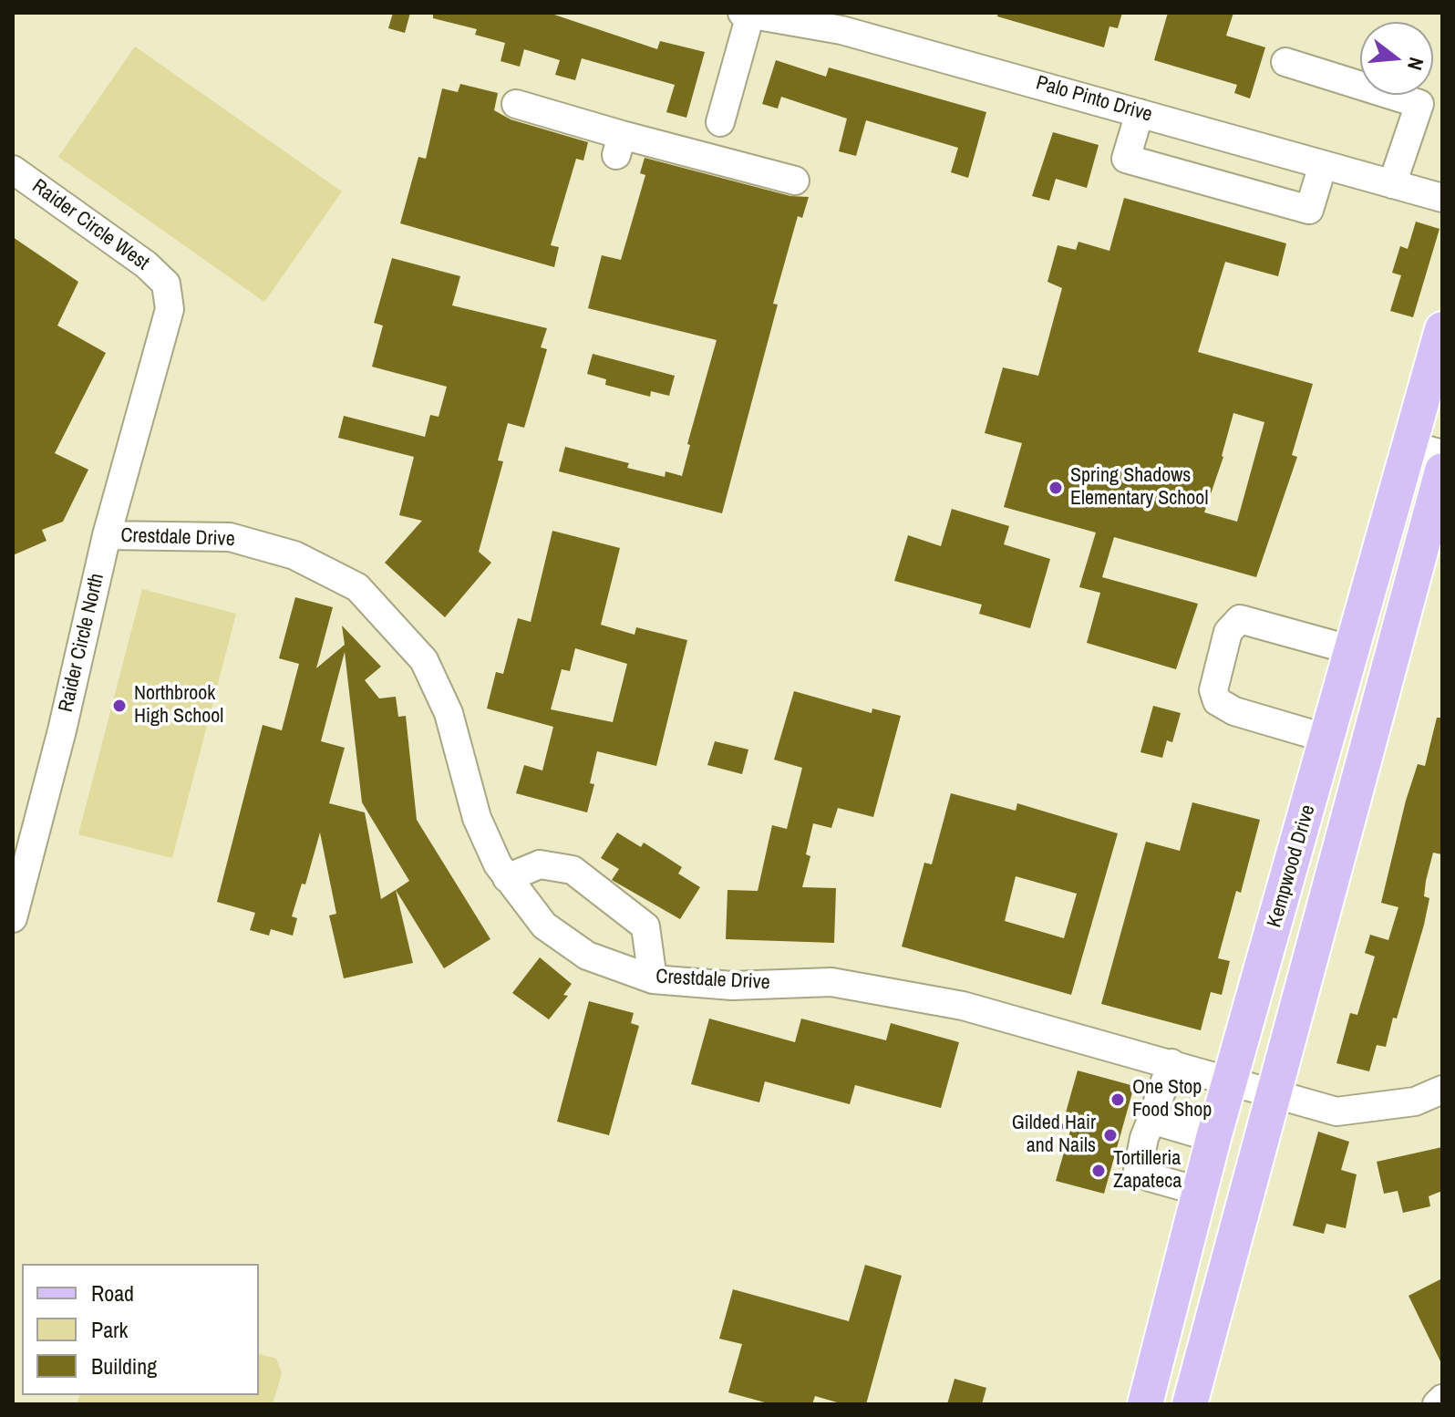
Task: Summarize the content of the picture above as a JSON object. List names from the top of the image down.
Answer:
{
  "streets": {
    "main road": ["Kempwood Drive"],
    "street": [
      "Palo Pinto Drive",
      "Raider Circle West",
      "Crestdale Drive",
      "Raider Circle North"
    ]
  },
  "crossings": [
    ["Raider Circle West", "Raider Circle North"],
    ["Crestdale Drive", "Raider Circle North"],
    ["Crestdale Drive", "Kempwood Drive"]
  ],
  "places": [
    "Spring Shadows Elementary School",
    "Northbrook High School",
    "One Stop Food Shop",
    "Gilded Hair and Nails",
    "Tortilleria Zapateca"
  ],
  "legend": ["Road", "Park", "Building"],
  "north": "right"
}
